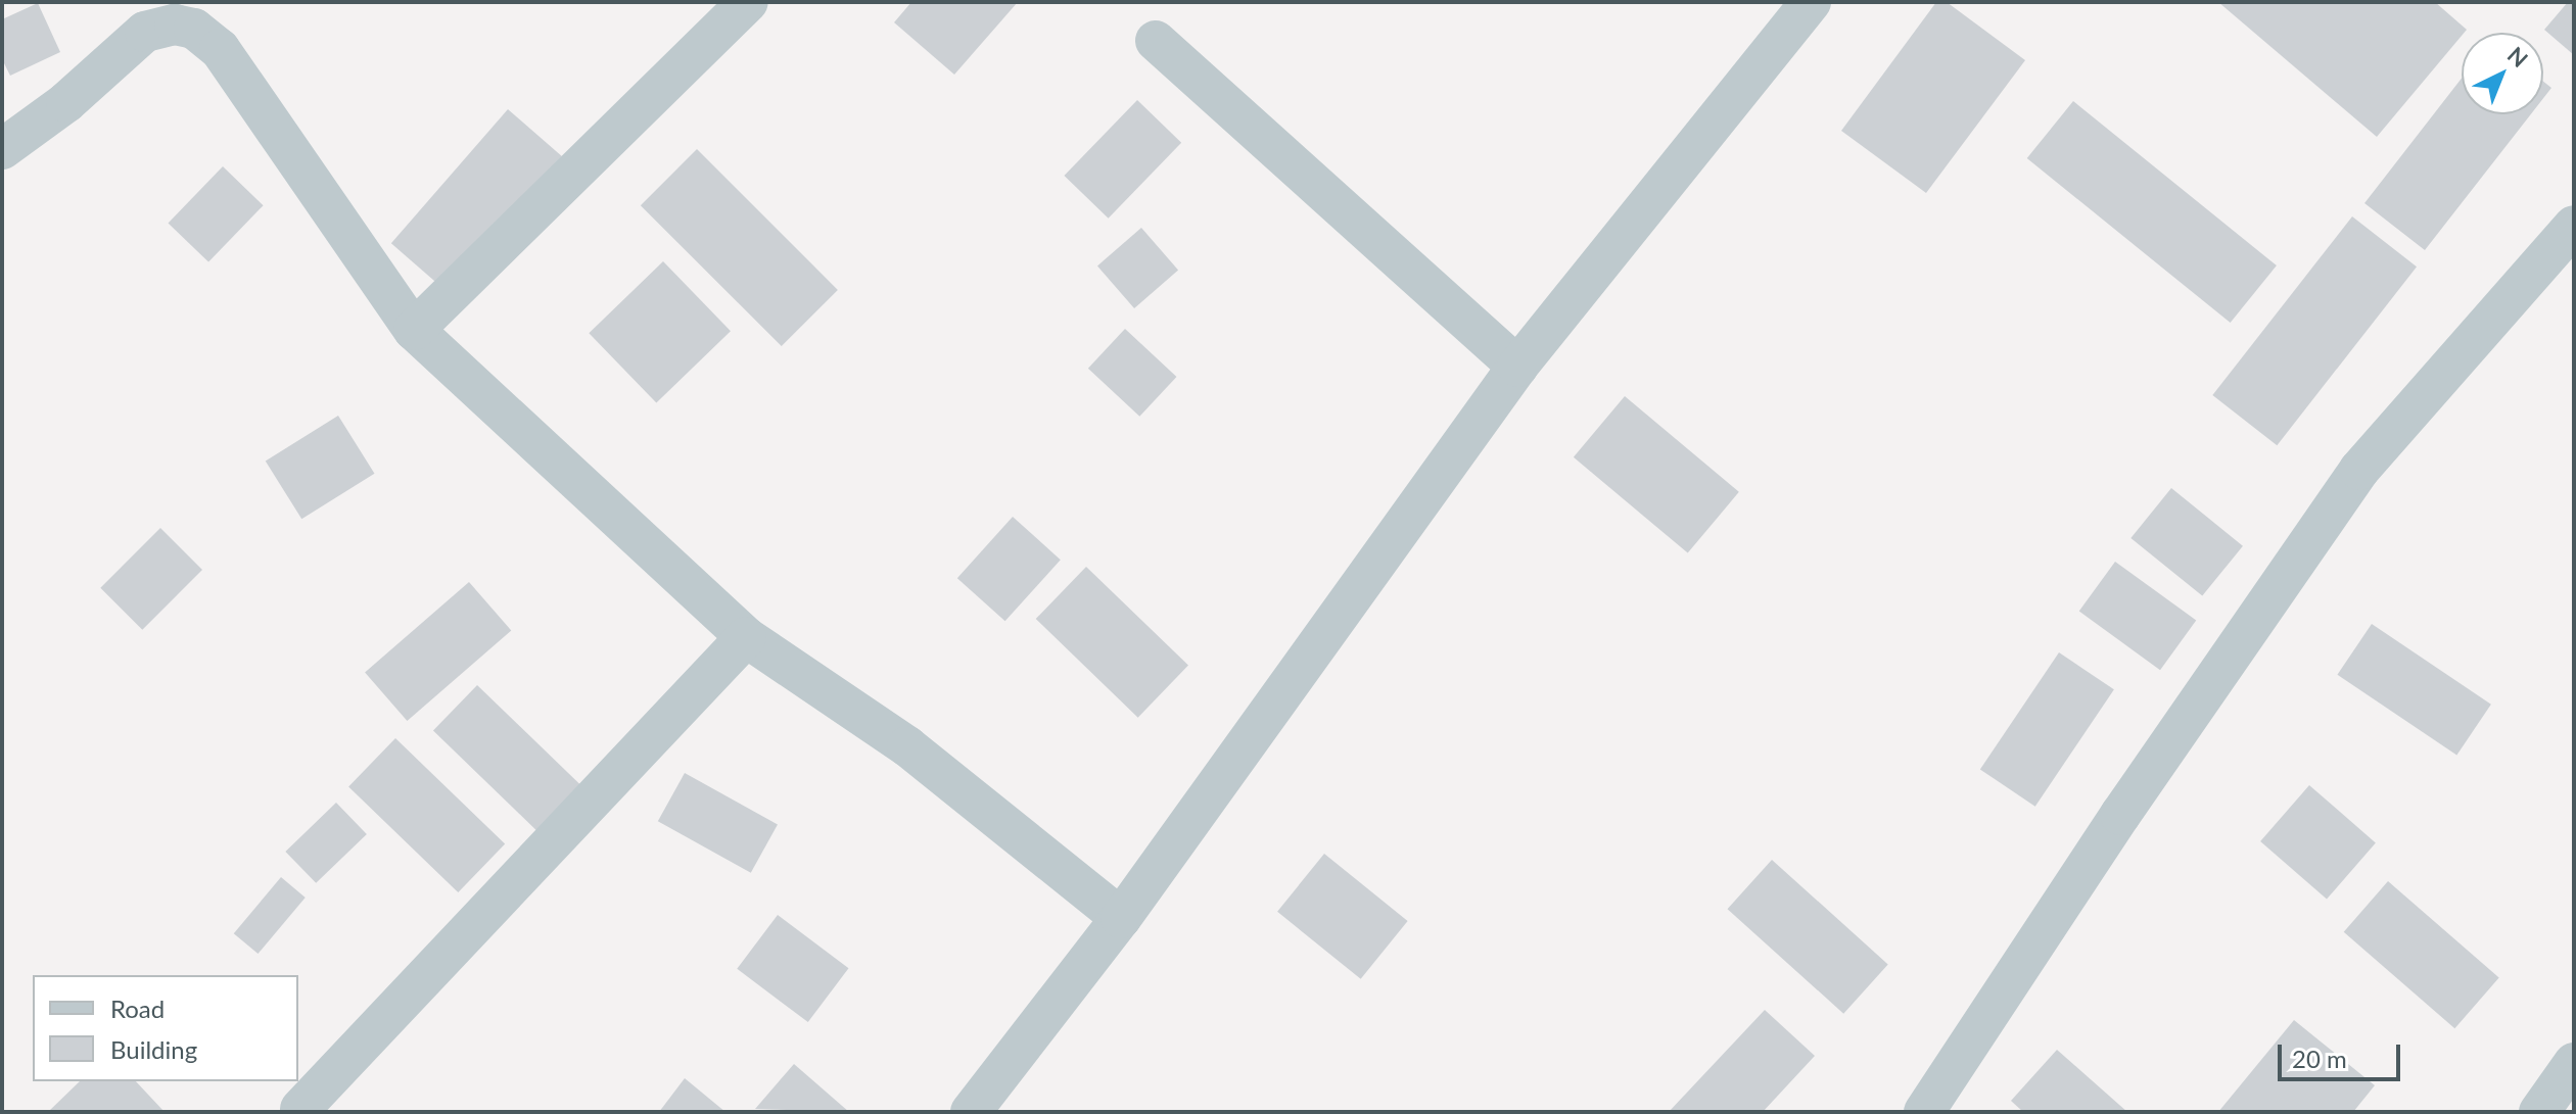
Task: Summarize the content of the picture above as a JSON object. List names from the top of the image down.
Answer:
{
  "legend": ["Road", "Building"],
  "scale_bar": "20 m",
  "north": "top right"
}
